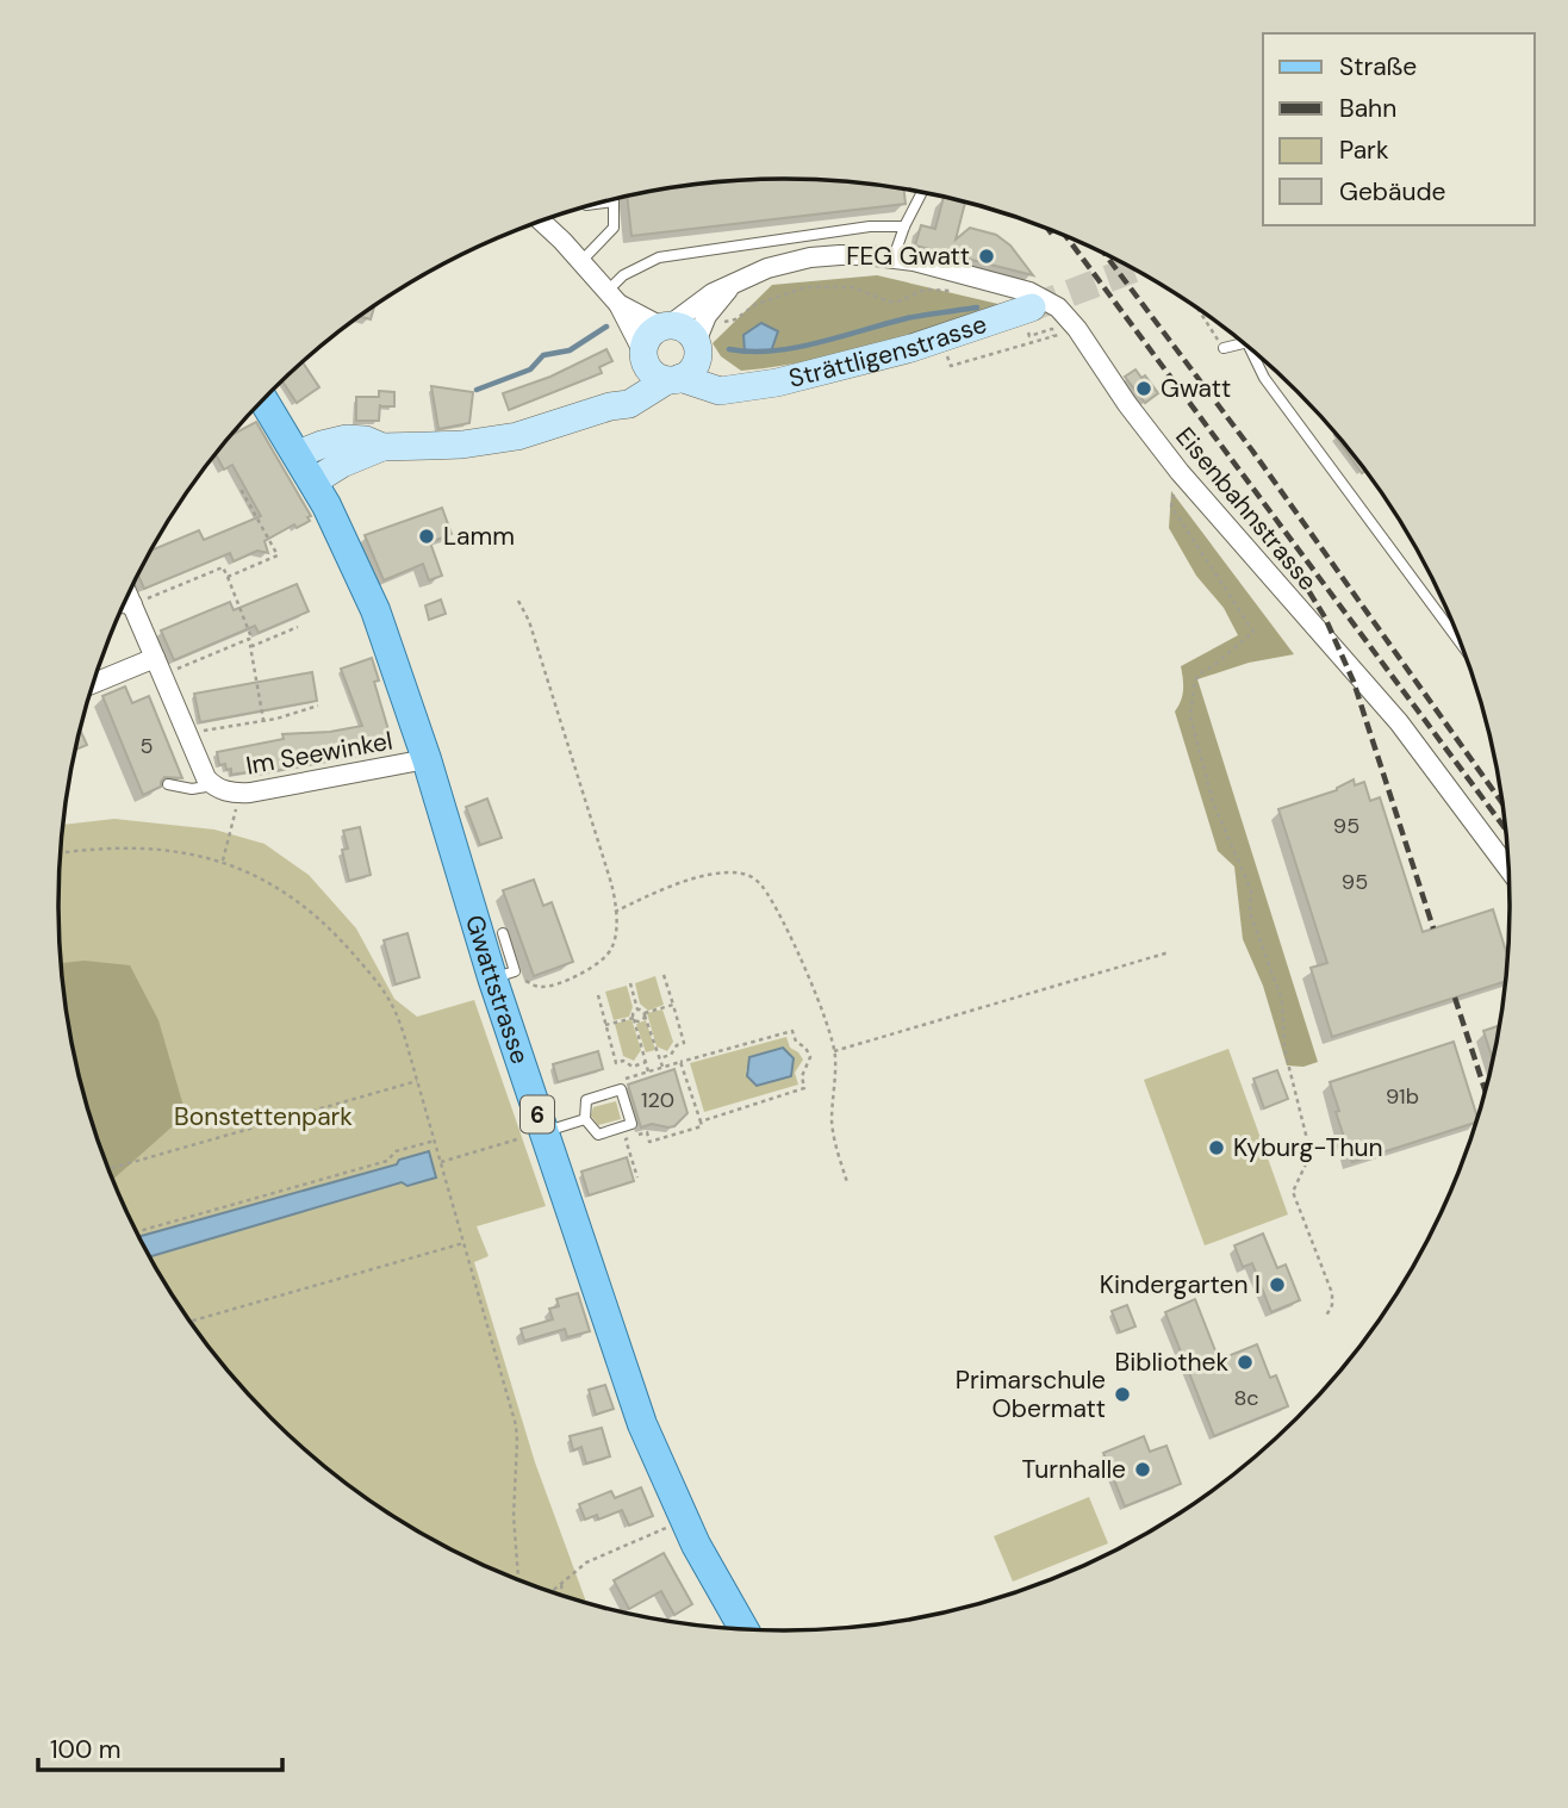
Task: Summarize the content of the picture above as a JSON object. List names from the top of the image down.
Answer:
{
  "streets": {
    "main road": ["Strättligenstrasse", "Gwattstrasse", "6"],
    "street": ["Eisenbahnstrasse", "Im Seewinkel"]
  },
  "crossings": [
    ["Strättligenstrasse", "Eisenbahnstrasse"],
    ["Im Seewinkel", "Gwattstrasse"]
  ],
  "parks": ["Bonstettenpark"],
  "places": [
    "FEG Gwatt",
    "Gwatt",
    "Lamm",
    "Kyburg-Thun",
    "Kindergarten I",
    "Bibliothek",
    "Primarschule Obermatt",
    "Turnhalle"
  ],
  "house_numbers": [
    "5",
    "95",
    "95",
    "91b",
    "120",
    "8c"
  ],
  "legend": [
    "Straße",
    "Bahn",
    "Park",
    "Gebäude"
  ],
  "scale_bar": "100 m"
}
